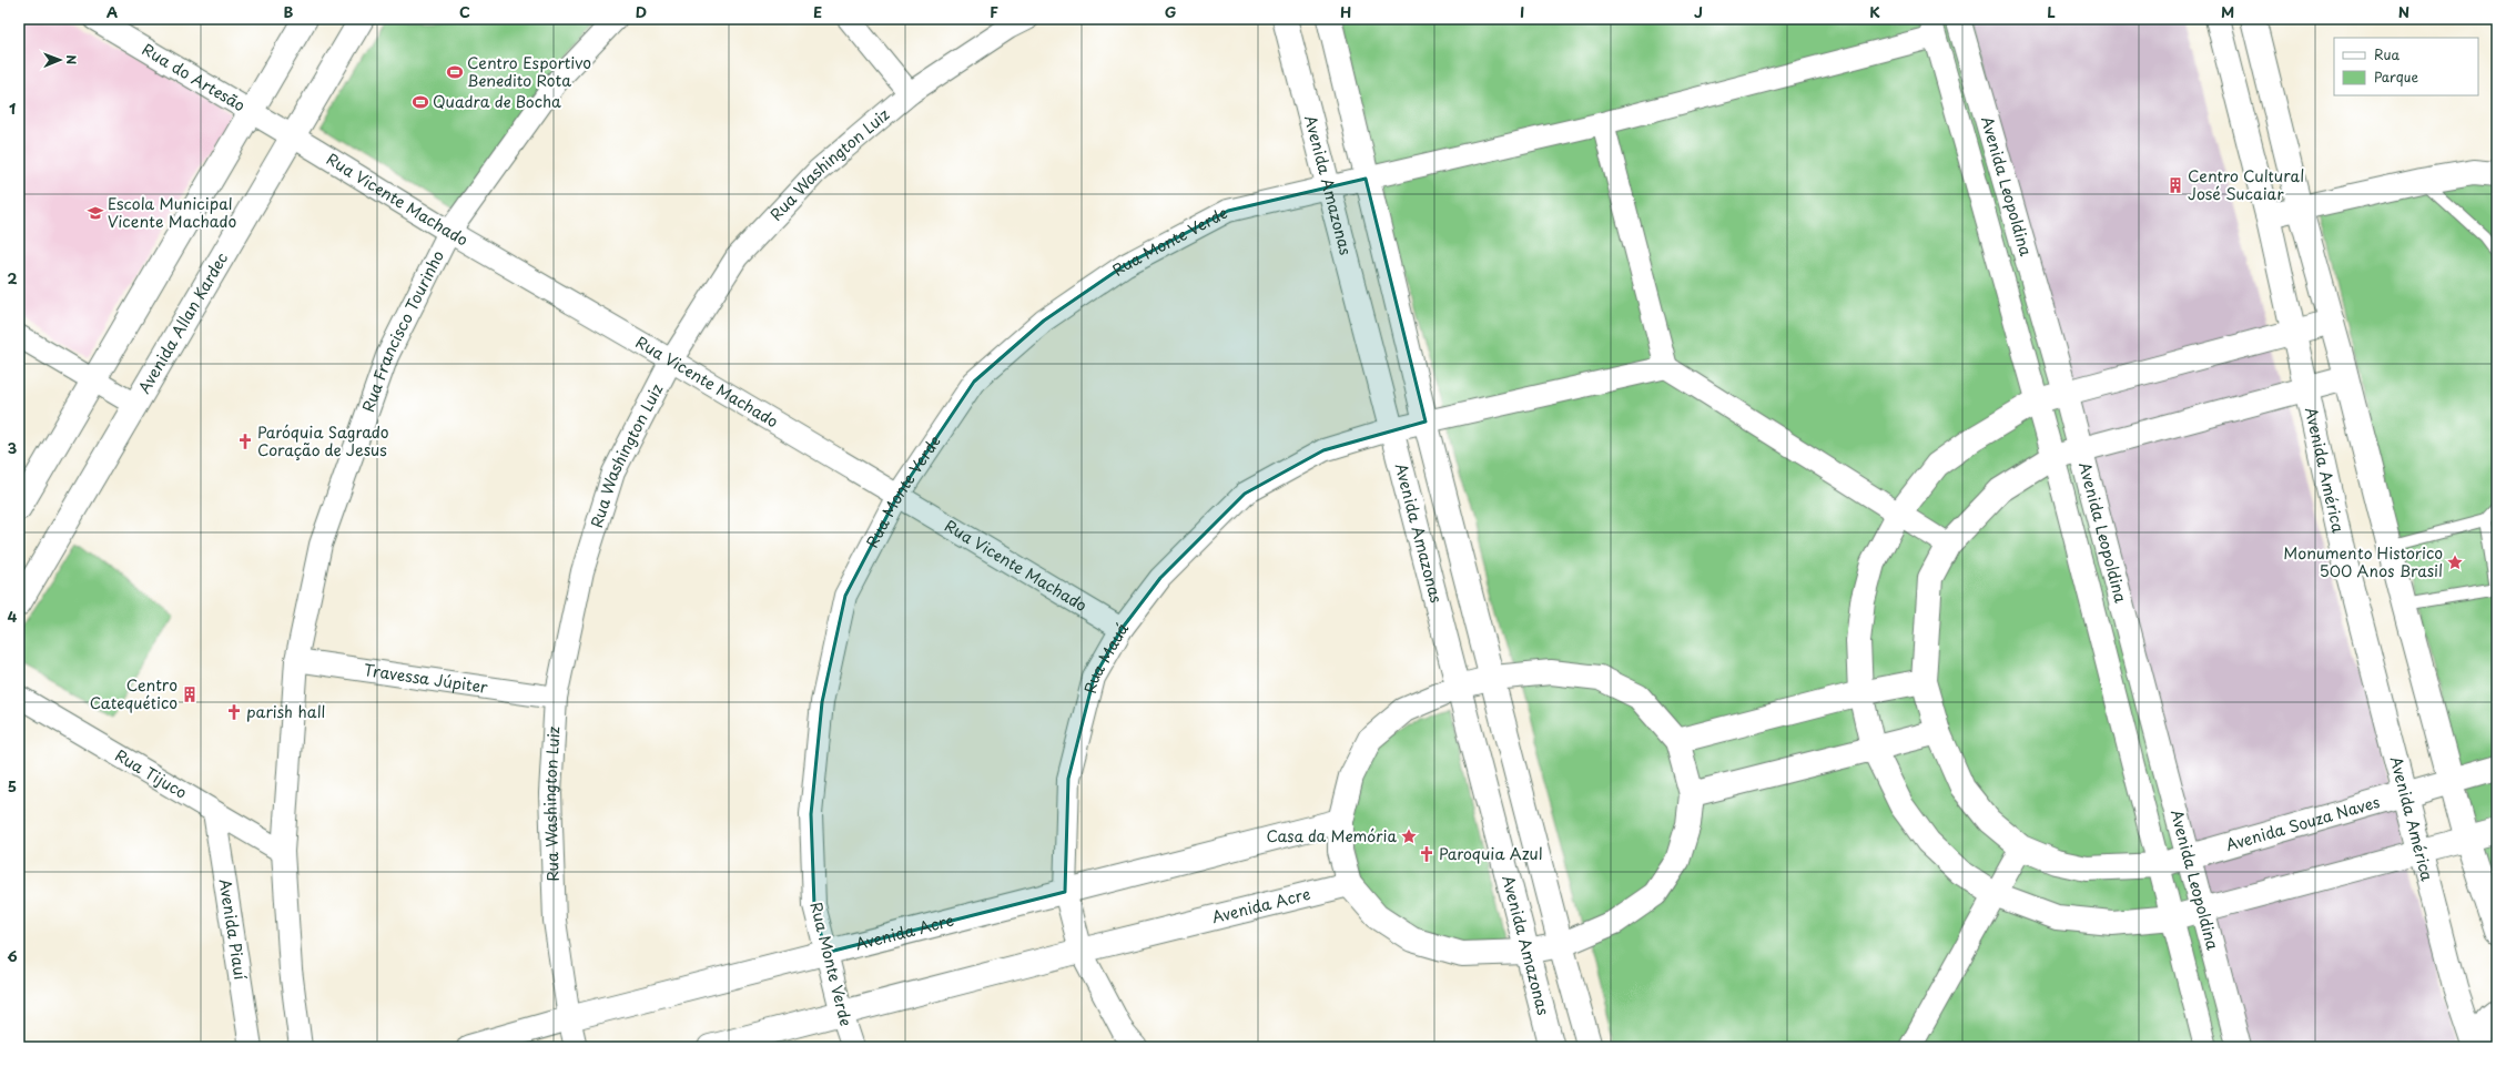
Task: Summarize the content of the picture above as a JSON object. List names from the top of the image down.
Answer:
{
  "streets": {
    "street": [
      "Rua do Artesão",
      "Rua Washington Luiz",
      "Avenida Amazonas",
      "Avenida Leopoldina",
      "Rua Vicente Machado",
      "Rua Monte Verde",
      "Avenida Allan Kardec",
      "Rua Francisco Tourinho",
      "Avenida América",
      "Rua Mauá",
      "Travessa Júpiter",
      "Rua Tijuco",
      "Avenida Souza Naves",
      "Avenida Acre",
      "Avenida Piauí"
    ]
  },
  "crossings": [
    ["Rua do Artesão", "Rua Vicente Machado"],
    ["Rua do Artesão", "Avenida Allan Kardec"],
    ["Rua Washington Luiz", "Rua Vicente Machado"],
    ["Rua Washington Luiz", "Travessa Júpiter"],
    ["Rua Washington Luiz", "Avenida Acre"],
    ["Avenida Amazonas", "Rua Monte Verde"],
    ["Avenida Amazonas", "Rua Mauá"],
    ["Avenida Leopoldina", "Avenida Souza Naves"],
    ["Rua Vicente Machado", "Rua Monte Verde"],
    ["Rua Vicente Machado", "Avenida Allan Kardec"],
    ["Rua Vicente Machado", "Rua Francisco Tourinho"],
    ["Rua Vicente Machado", "Rua Mauá"],
    ["Rua Monte Verde", "Avenida Acre"],
    ["Rua Francisco Tourinho", "Travessa Júpiter"],
    ["Rua Francisco Tourinho", "Rua Tijuco"],
    ["Avenida América", "Avenida Souza Naves"],
    ["Rua Mauá", "Avenida Acre"],
    ["Rua Tijuco", "Avenida Piauí"]
  ],
  "places": {
    "sports": ["Centro Esportivo Benedito Rota", "Quadra de Bocha"],
    "building": ["Centro Cultural José Sucaiar", "Centro Catequético"],
    "school or university": ["Escola Municipal Vicente Machado"],
    "church": ["Paróquia Sagrado Coração de Jesus", "parish hall", "Paroquia Azul"],
    "place": ["Monumento Historico 500 Anos Brasil", "Casa da Memória"]
  },
  "legend": ["Rua", "Parque"],
  "north": "right",
  "grid": {
    "columns": [
      "A",
      "B",
      "C",
      "D",
      "E",
      "F",
      "G",
      "H",
      "I",
      "J",
      "K",
      "L",
      "M",
      "N"
    ],
    "rows": [
      "1",
      "2",
      "3",
      "4",
      "5",
      "6"
    ]
  }
}
